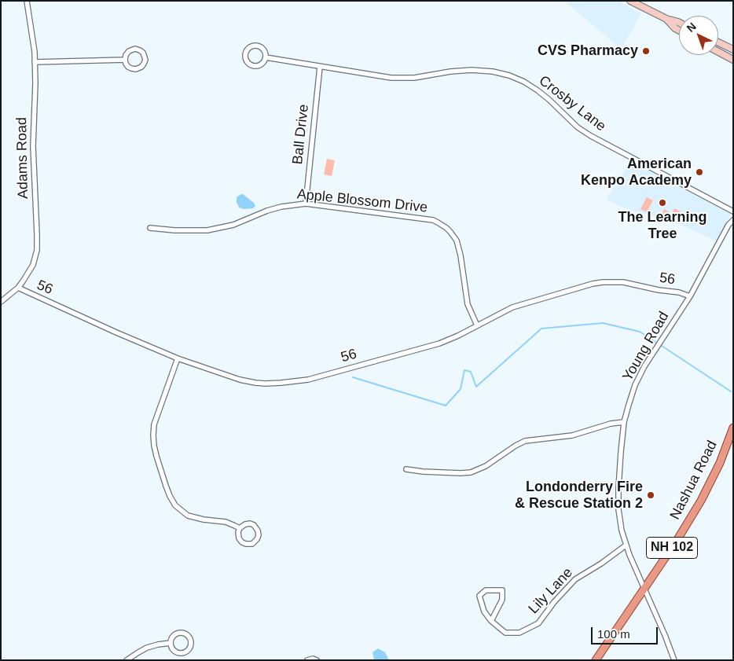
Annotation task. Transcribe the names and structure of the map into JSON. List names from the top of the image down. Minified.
{"streets":{"main road":["Nashua Road","NH 102"],"street":["Crosby Lane","Ball Drive","Adams Road","Apple Blossom Drive","56","Young Road","Lily Lane"]},"crossings":[["Crosby Lane","Ball Drive"],["Ball Drive","Apple Blossom Drive"],["Adams Road","56"],["Apple Blossom Drive","56"],["56","Young Road"],["Young Road","Nashua Road"],["Young Road","Lily Lane"]],"places":["CVS Pharmacy","American Kenpo Academy","The Learning Tree","Londonderry Fire & Rescue Station 2"],"scale_bar":"100 m","north":"top left"}
